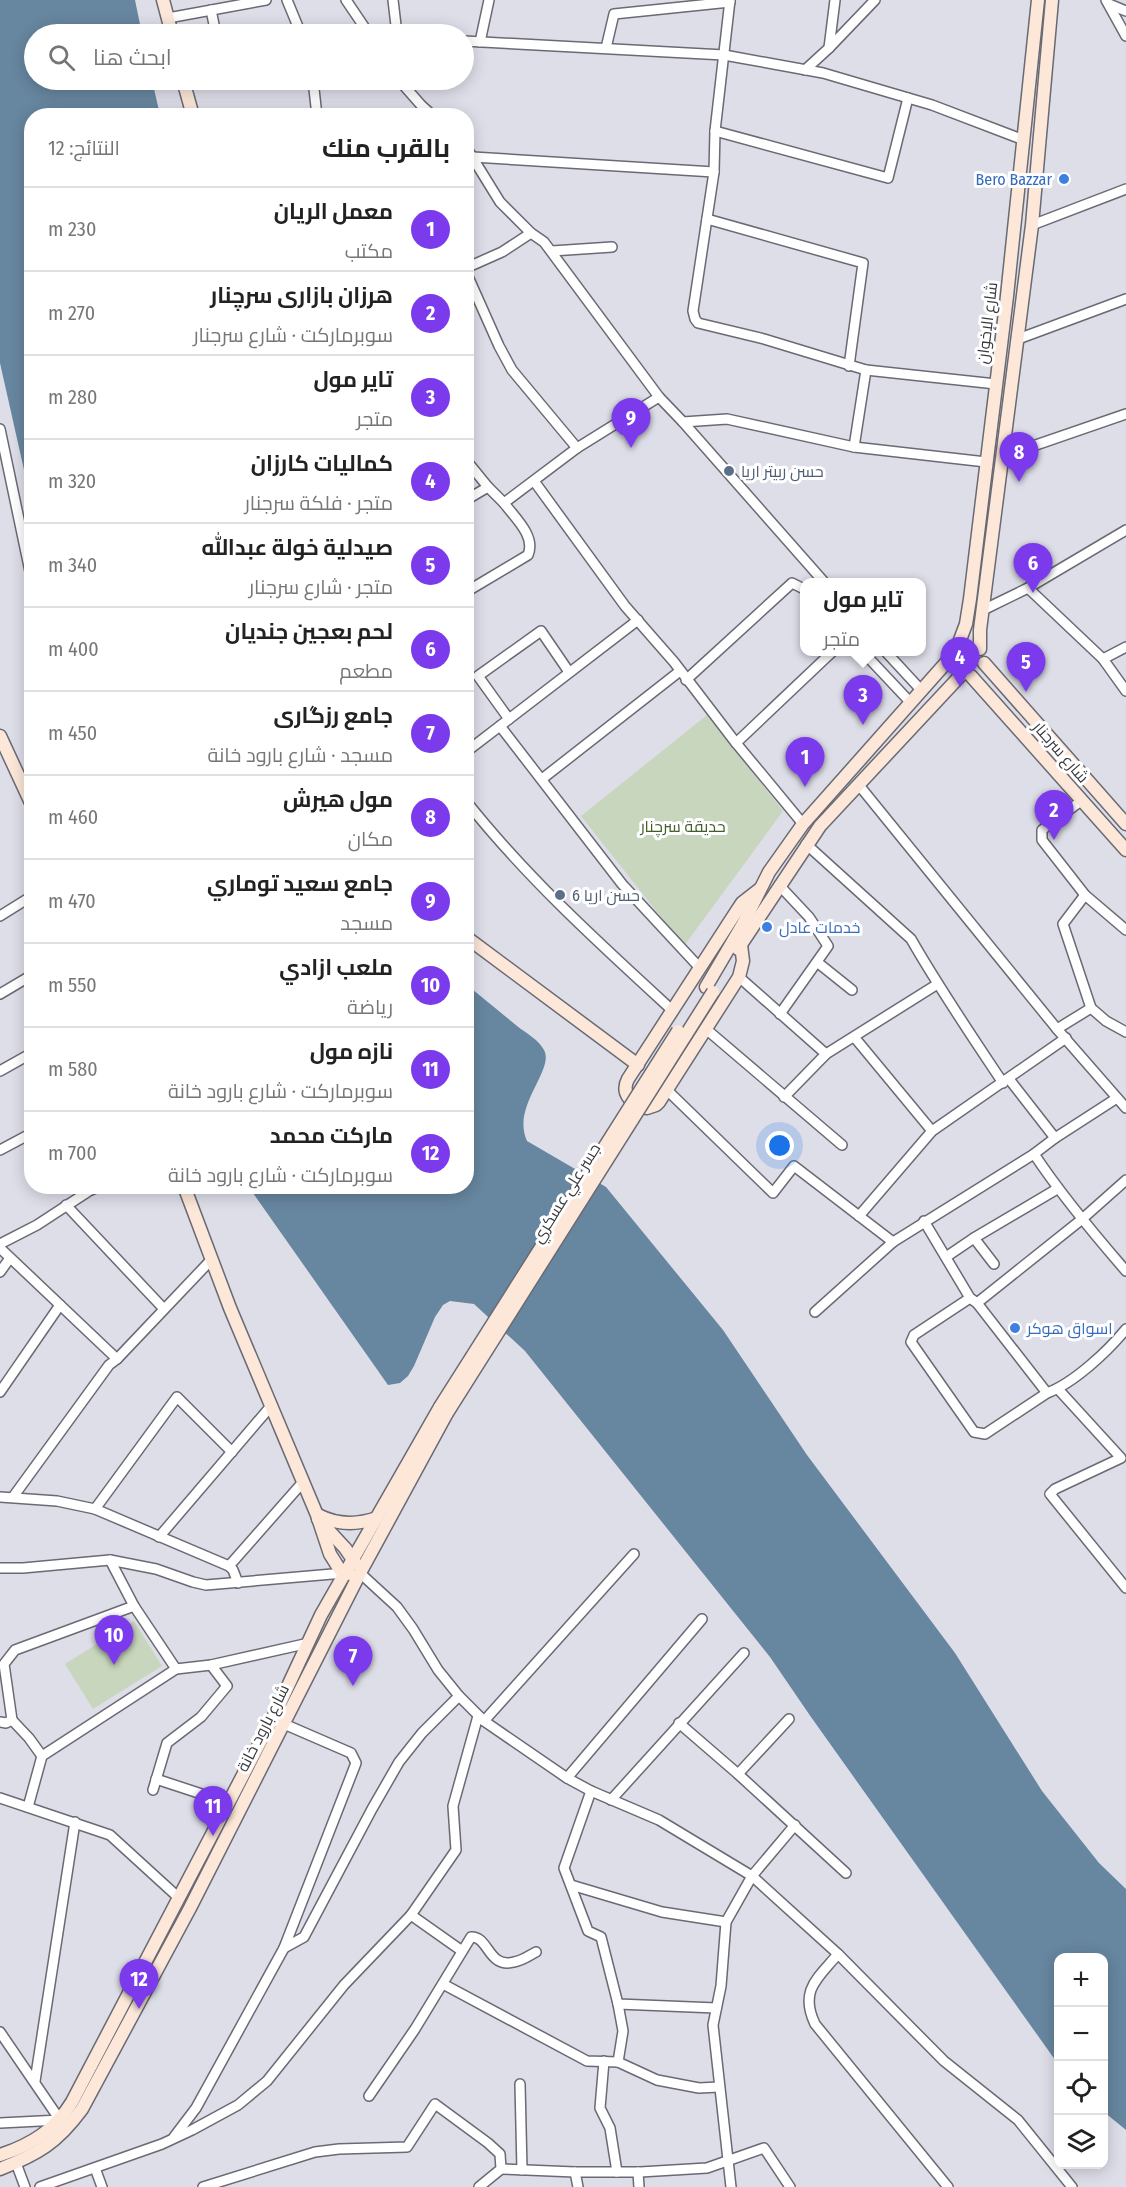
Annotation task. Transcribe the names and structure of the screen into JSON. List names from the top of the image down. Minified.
{"streets":{"main road":["شارع الإخوان","شارع سرجنار","جسر علي عسكري","شارع بارود خانة"]},"crossings":[["شارع الإخوان","شارع سرجنار"],["جسر علي عسكري","شارع بارود خانة"]],"parks":["حديقة سرچنار"],"places":["Bero Bazzar","حسن ربيتر اريا","حسن اريا 6","خدمات عادل","اسواق هوكر"],"page":{"search":"ابحث هنا","heading":["بالقرب منك","النتائج: 12"],"list":[{"mark":"1","name":"معمل الريان","note":"مكتب","value":"230 m"},{"mark":"2","name":"هرزان بازاری سرچنار","note":"سوبرماركت · شارع سرجنار","value":"270 m"},{"mark":"3","name":"تاير مول","note":"متجر","value":"280 m"},{"mark":"4","name":"كمالیات كارزان","note":"متجر · فلكة سرجنار","value":"320 m"},{"mark":"5","name":"صيدلية خولة عبدالله","note":"متجر · شارع سرجنار","value":"340 m"},{"mark":"6","name":"لحم بعجين جنديان","note":"مطعم","value":"400 m"},{"mark":"7","name":"جامع رزگاری","note":"مسجد · شارع بارود خانة","value":"450 m"},{"mark":"8","name":"مول هيرش","note":"مكان","value":"460 m"},{"mark":"9","name":"جامع سعيد توماري","note":"مسجد","value":"470 m"},{"mark":"10","name":"ملعب ازادي","note":"رياضة","value":"550 m"},{"mark":"11","name":"نازه مول","note":"سوبرماركت · شارع بارود خانة","value":"580 m"},{"mark":"12","name":"ماركت محمد","note":"سوبرماركت · شارع بارود خانة","value":"700 m"}],"pins":["9","8","6","4","5","3","1","2","10","7","11","12"],"popup":["تاير مول","متجر"],"map_buttons":["+","−"]}}
